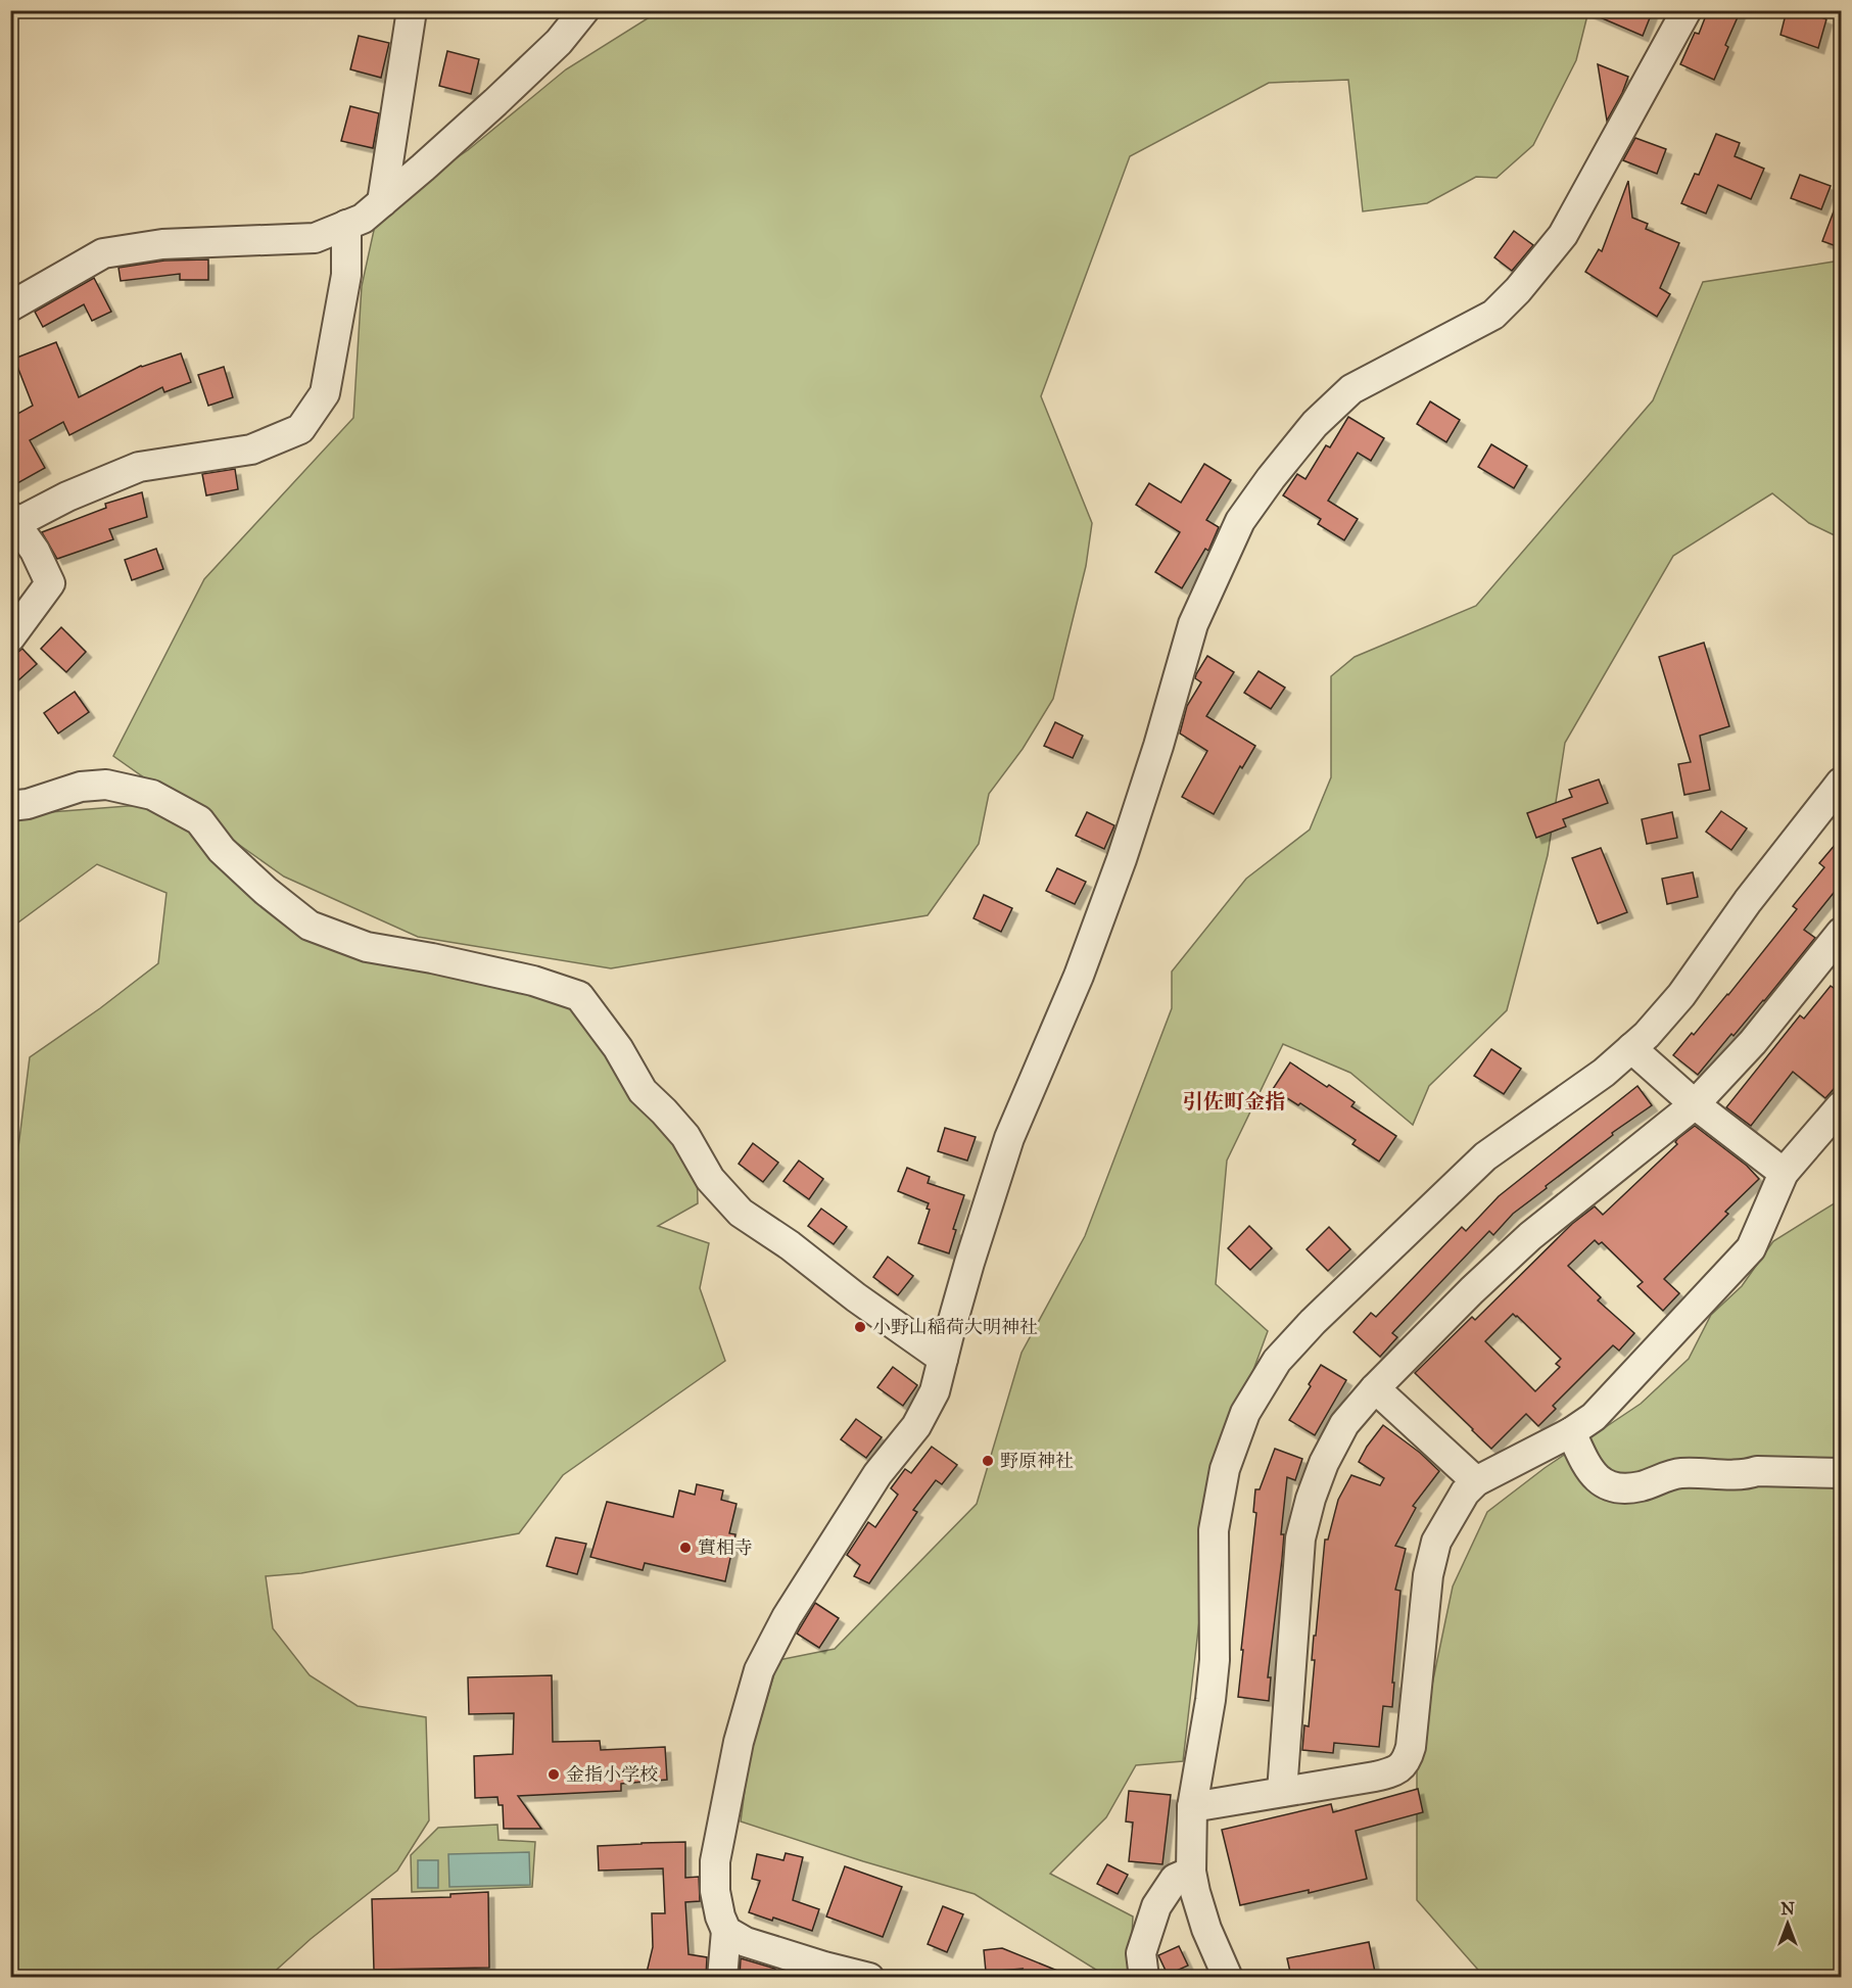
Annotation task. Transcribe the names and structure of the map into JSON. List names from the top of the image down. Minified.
{"districts":["引佐町金指"],"places":["小野山稲荷大明神社","野原神社","實相寺","金指小学校"],"north":"top"}
